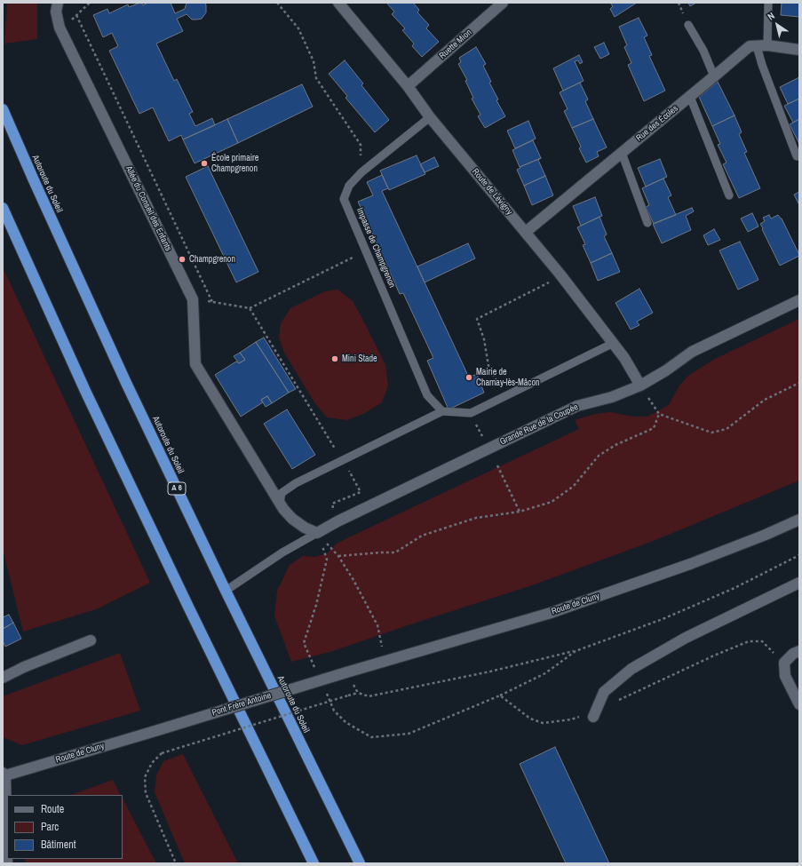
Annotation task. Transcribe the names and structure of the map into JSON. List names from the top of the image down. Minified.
{"streets":{"highway":["Autoroute du Soleil","A 6"],"street":["Ruette Mion","Rue des Écoles","Route de Lévigny","Allée du Conseil des Enfants","Grande Rue de la Coupée","Route de Cluny","Pont Frère Antoine"],"lane":["Impasse de Champgrenon"]},"crossings":[["Ruette Mion","Route de Lévigny"],["Rue des Écoles","Route de Lévigny"],["Route de Lévigny","Impasse de Champgrenon"],["Route de Lévigny","Grande Rue de la Coupée"],["Allée du Conseil des Enfants","Grande Rue de la Coupée"],["Route de Cluny","Pont Frère Antoine"]],"places":["École primaire Champgrenon","Champgrenon","Mini Stade","Mairie de Charnay-lès-Mâcon"],"legend":["Route","Parc","Bâtiment"],"north":"top left"}
